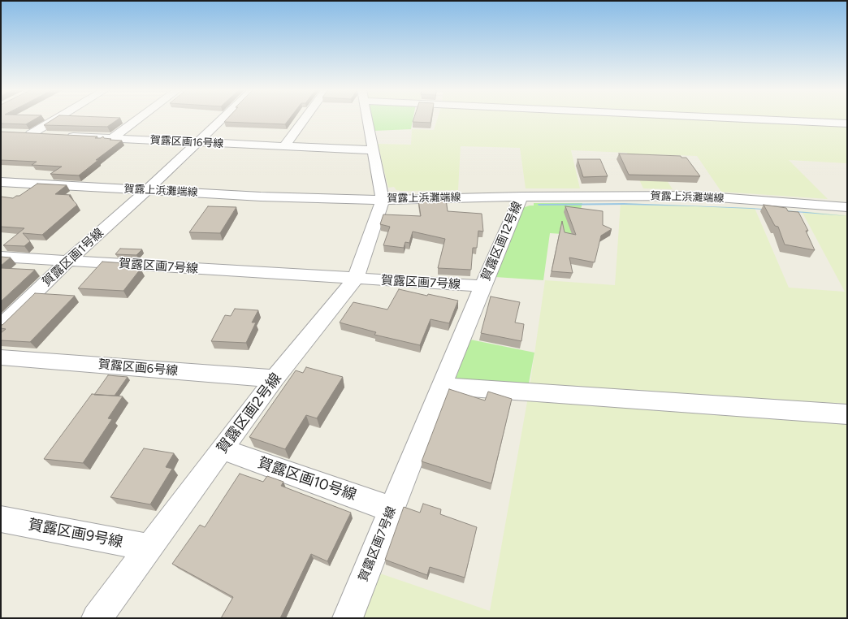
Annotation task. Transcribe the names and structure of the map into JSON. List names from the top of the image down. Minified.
{"streets":{"street":["賀露区画16号線","賀露上浜灘端線","賀露区画12号線","賀露区画1号線","賀露区画7号線","賀露区画6号線","賀露区画2号線","賀露区画10号線","賀露区画9号線"]},"crossings":[["賀露区画16号線","賀露区画1号線"],["賀露上浜灘端線","賀露区画12号線"],["賀露上浜灘端線","賀露区画1号線"],["賀露上浜灘端線","賀露区画2号線"],["賀露区画12号線","賀露区画7号線"],["賀露区画1号線","賀露区画7号線"],["賀露区画7号線","賀露区画2号線"],["賀露区画7号線","賀露区画10号線"],["賀露区画6号線","賀露区画2号線"],["賀露区画2号線","賀露区画10号線"],["賀露区画2号線","賀露区画9号線"]]}
